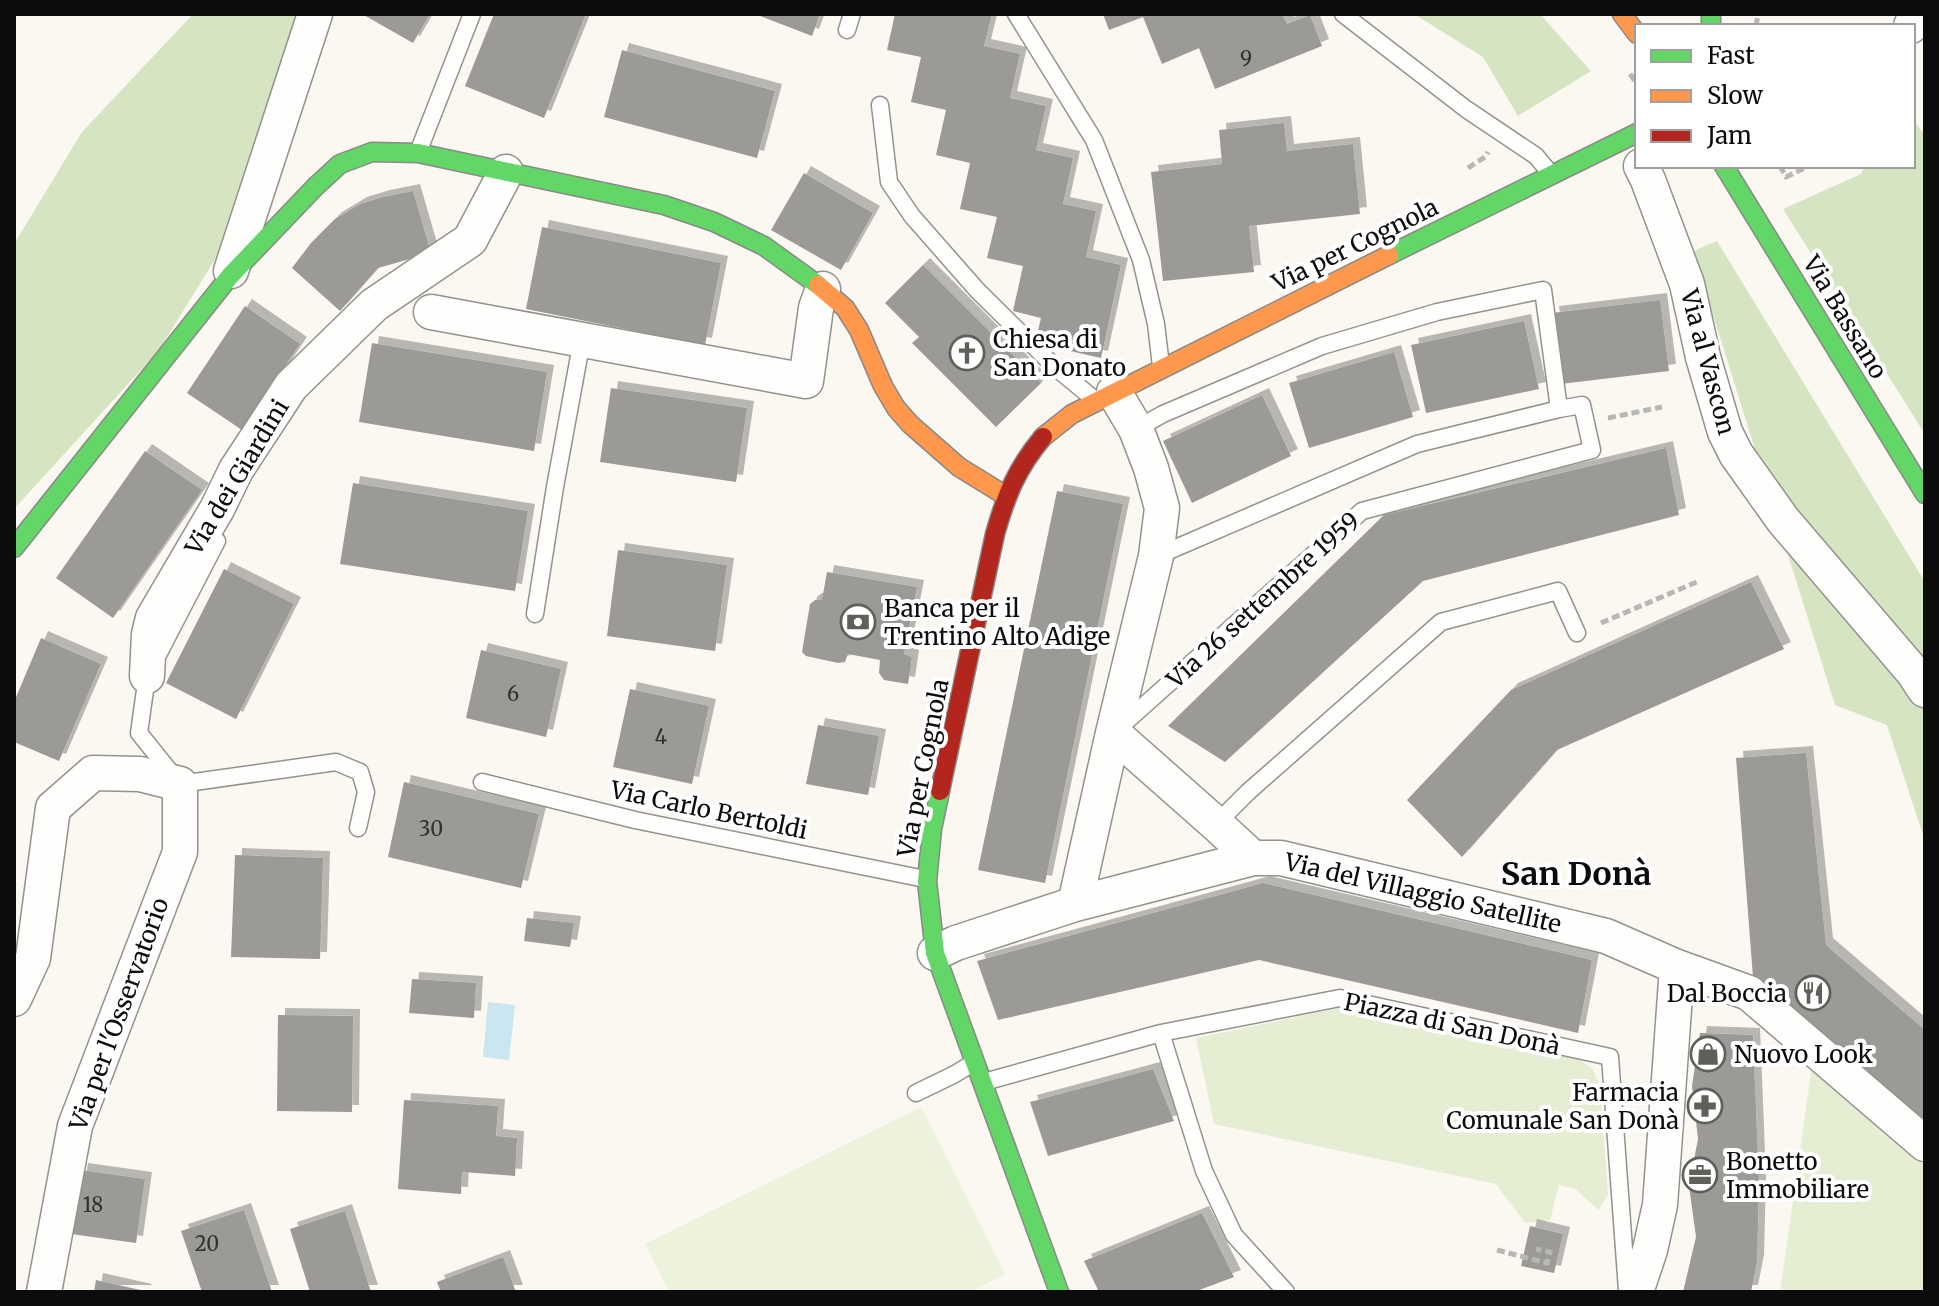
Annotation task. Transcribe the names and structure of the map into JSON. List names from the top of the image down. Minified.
{"streets":{"main road":["Via per Cognola","Via Bassano"],"street":["Via al Vascon","Via dei Giardini","Via 26 settembre 1959","Via del Villaggio Satellite","Via per l'Osservatorio"],"lane":["Via Carlo Bertoldi","Piazza di San Donà"]},"crossings":[["Via per Cognola","Via 26 settembre 1959"],["Via per Cognola","Via Carlo Bertoldi"],["Via per Cognola","Via del Villaggio Satellite"],["Via 26 settembre 1959","Via del Villaggio Satellite"]],"districts":["San Donà"],"places":{"church":["Chiesa di San Donato"],"bank":["Banca per il Trentino Alto Adige"],"restaurant":["Dal Boccia"],"shop":["Nuovo Look"],"pharmacy":["Farmacia Comunale San Donà"],"office":["Bonetto Immobiliare"]},"house_numbers":["9","6","4","30","18","20"],"legend":["Fast","Slow","Jam"]}
